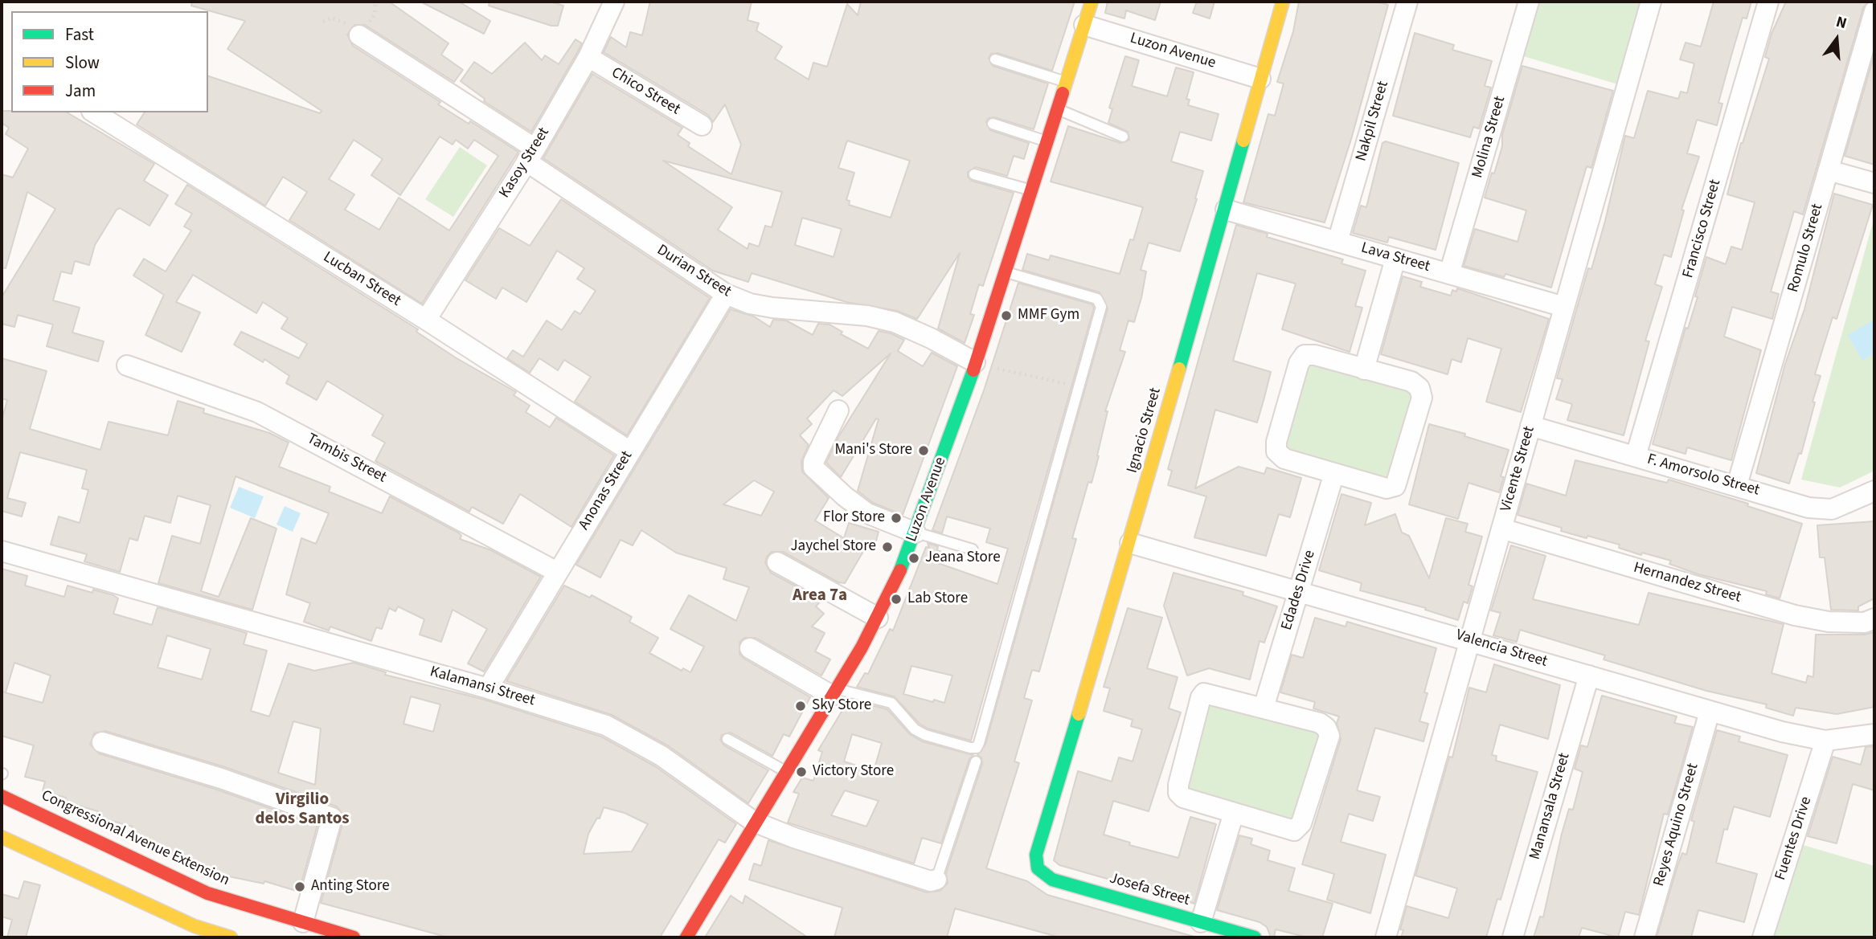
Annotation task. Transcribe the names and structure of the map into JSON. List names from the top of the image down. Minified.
{"streets":{"main road":["Luzon Avenue","Ignacio Street","Congressional Avenue Extension","Josefa Street"],"street":["Chico Street","Nakpil Street","Molina Street","Kasoy Street","Francisco Street","Romulo Street","Lava Street","Durian Street","Lucban Street","Tambis Street","Vicente Street","F. Amorsolo Street","Anonas Street","Hernandez Street","Edades Drive","Valencia Street","Kalamansi Street","Manansala Street","Reyes Aquino Street","Fuentes Drive"]},"crossings":[["Luzon Avenue","Durian Street"],["Luzon Avenue","Ignacio Street"],["Luzon Avenue","Kalamansi Street"],["Chico Street","Kasoy Street"],["Nakpil Street","Lava Street"],["Molina Street","Lava Street"],["Kasoy Street","Durian Street"],["Kasoy Street","Lucban Street"],["Francisco Street","F. Amorsolo Street"],["Romulo Street","F. Amorsolo Street"],["Lava Street","Ignacio Street"],["Lava Street","Vicente Street"],["Durian Street","Anonas Street"],["Lucban Street","Anonas Street"],["Ignacio Street","Valencia Street"],["Ignacio Street","Josefa Street"],["Tambis Street","Anonas Street"],["Vicente Street","F. Amorsolo Street"],["Vicente Street","Hernandez Street"],["Vicente Street","Valencia Street"],["Anonas Street","Kalamansi Street"],["Edades Drive","Valencia Street"],["Valencia Street","Manansala Street"],["Valencia Street","Reyes Aquino Street"],["Valencia Street","Fuentes Drive"]],"districts":["Area 7a","Virgilio delos Santos"],"places":["MMF Gym","Mani's Store","Flor Store","Jaychel Store","Jeana Store","Lab Store","Sky Store","Victory Store","Anting Store"],"legend":["Fast","Slow","Jam"],"north":"top"}
